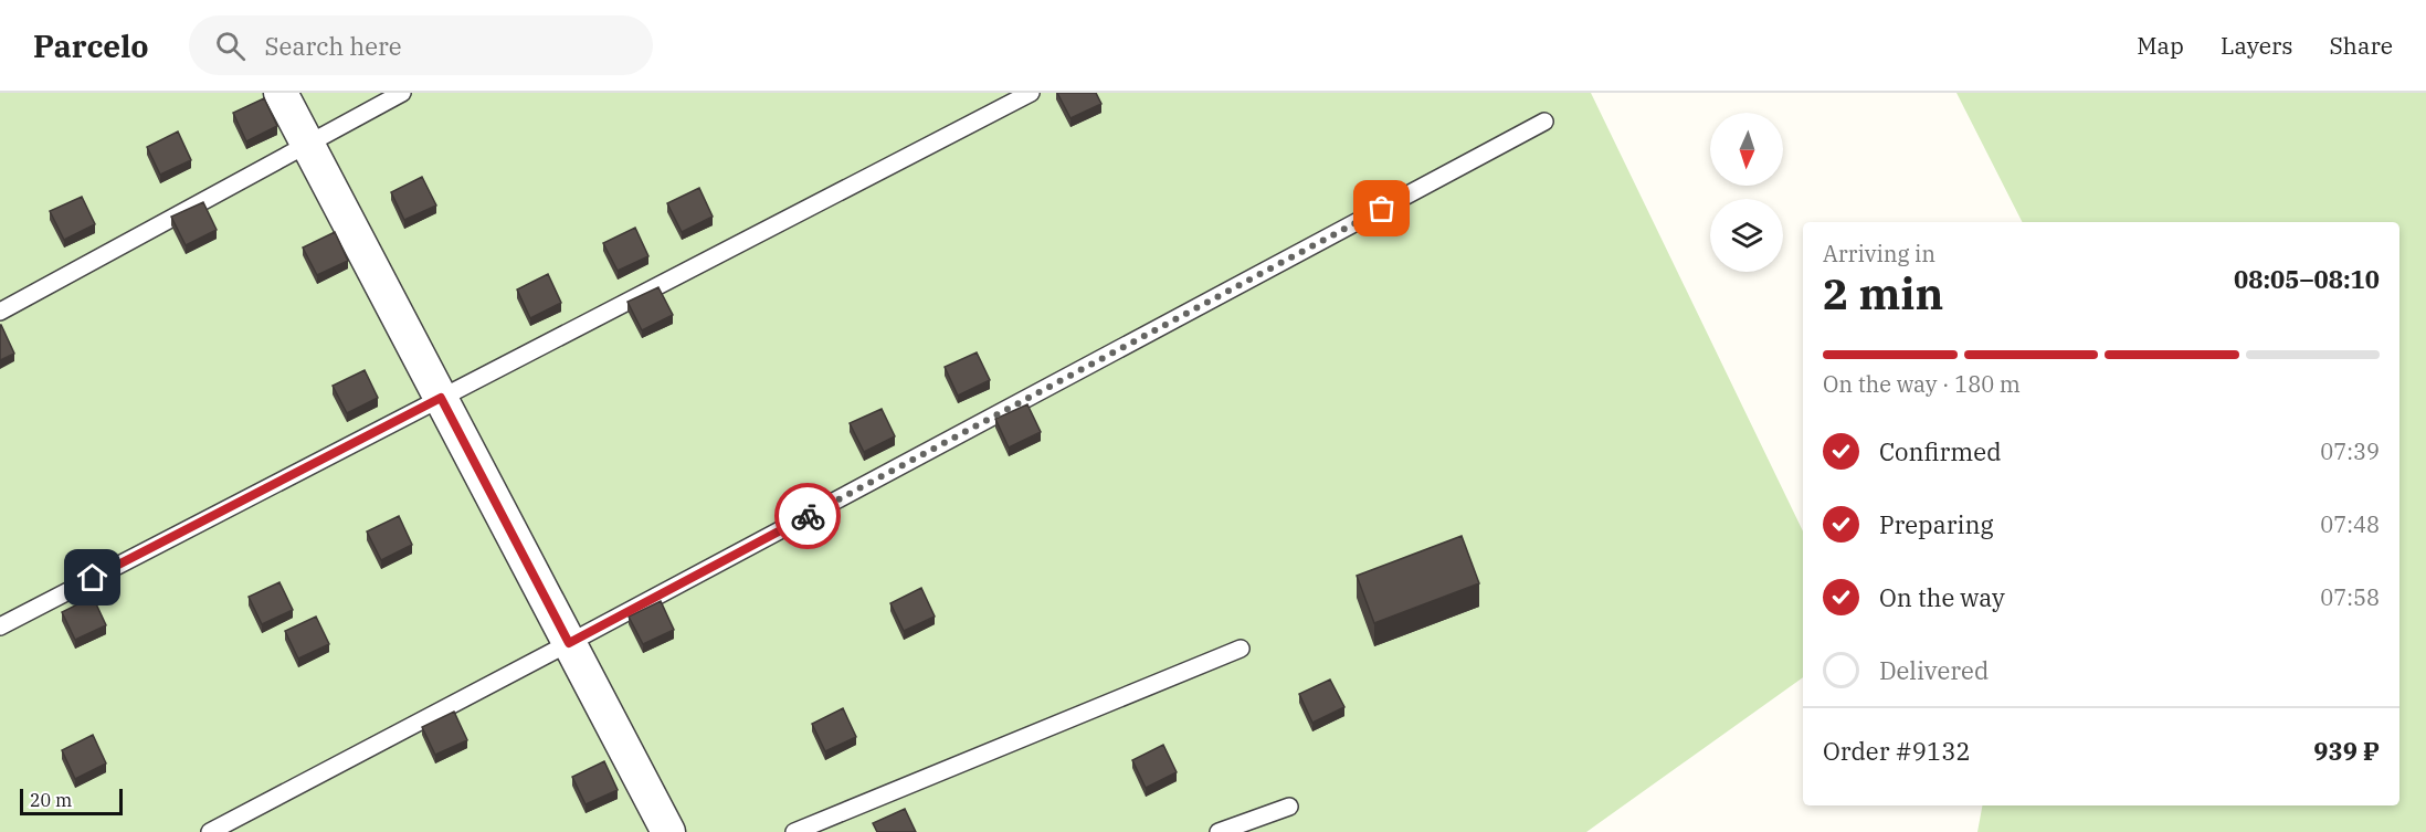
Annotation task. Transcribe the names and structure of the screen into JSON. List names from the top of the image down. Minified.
{"scale_bar":"20 m","north":"bottom","page":{"header":"Parcelo","search":"Search here","nav":["Map","Layers","Share"],"heading":["2 min","Arriving in","08:05–08:10"],"panel":["Order #9132","939 ₽"],"bar":"On the way · 180 m","list":[["Confirmed","07:39"],["Preparing","07:48"],["On the way","07:58"],"Delivered"],"scale":"20 m"}}
